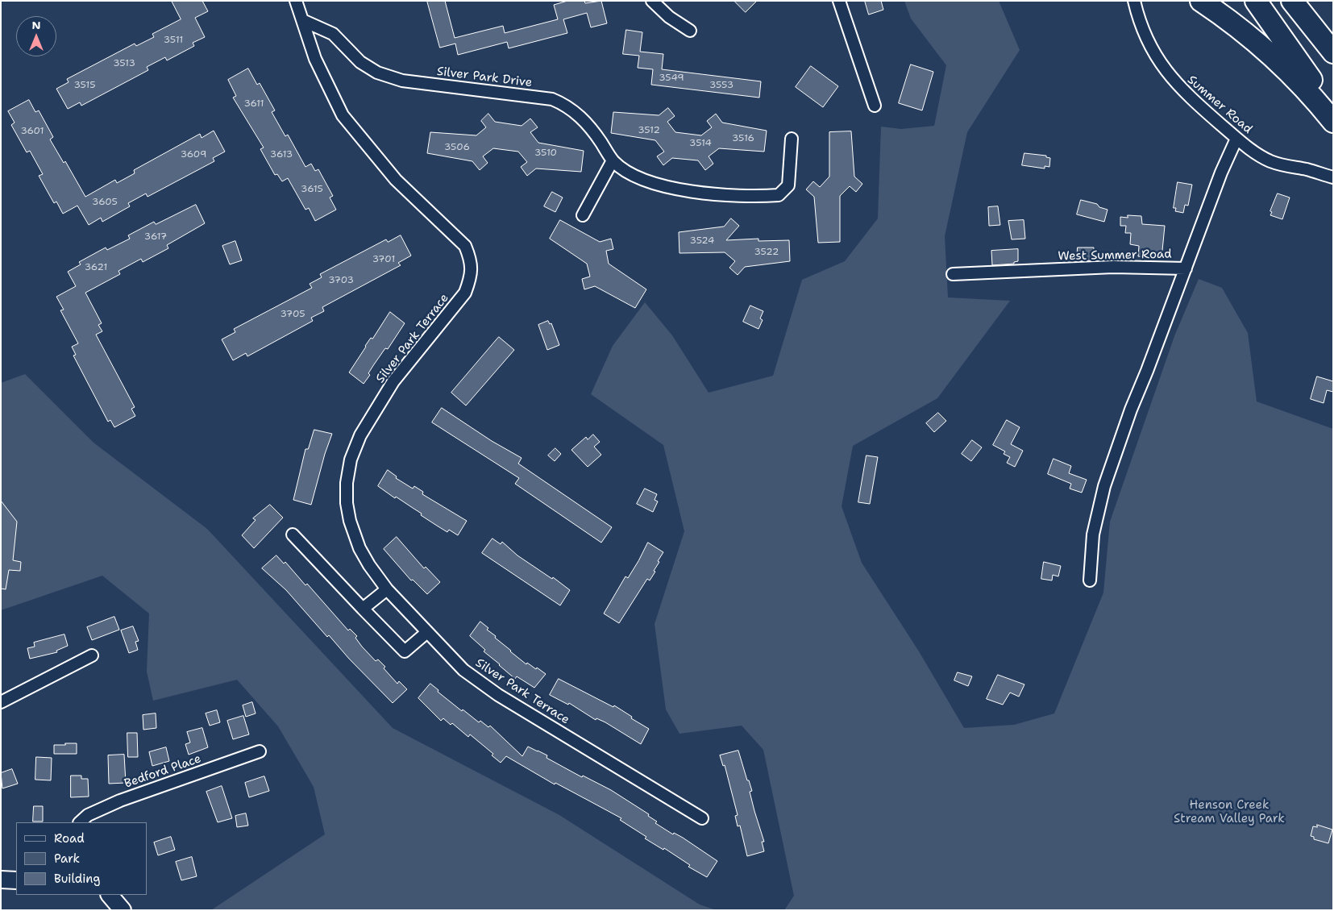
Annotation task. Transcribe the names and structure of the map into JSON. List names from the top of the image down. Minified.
{"streets":{"street":["Silver Park Drive","Summer Road","West Summer Road","Silver Park Terrace","Bedford Place"]},"crossings":[["Silver Park Drive","Silver Park Terrace"],["Summer Road","West Summer Road"]],"parks":["Henson Creek Stream Valley Park"],"house_numbers":["3511","3513","3549","3515","3553","3611","3512","3601","3516","3514","3506","3510","3609","3613","3615","3605","3617","3524","3522","3701","3621","3703","3705"],"legend":["Road","Park","Building"],"north":"top"}
